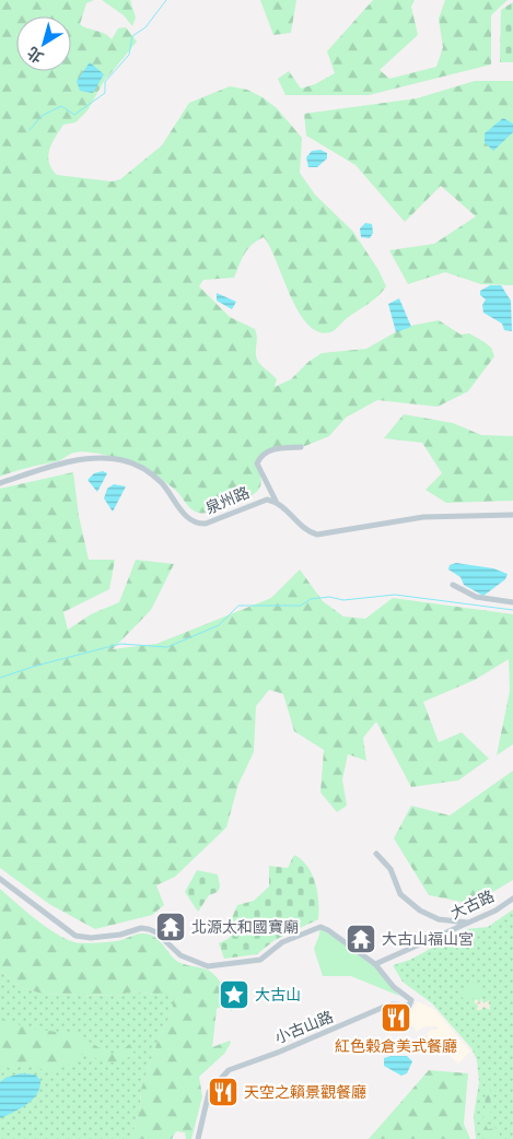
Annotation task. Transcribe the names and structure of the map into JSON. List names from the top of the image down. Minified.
{"streets":{"street":["泉州路","大古路","小古山路"]},"crossings":[["大古路","小古山路"]],"places":{"temple":["北源太和國寶廟","大古山福山宮"],"place":["大古山"],"restaurant":["紅色榖倉美式餐廳","天空之籟景觀餐廳"]},"north":"bottom left"}
